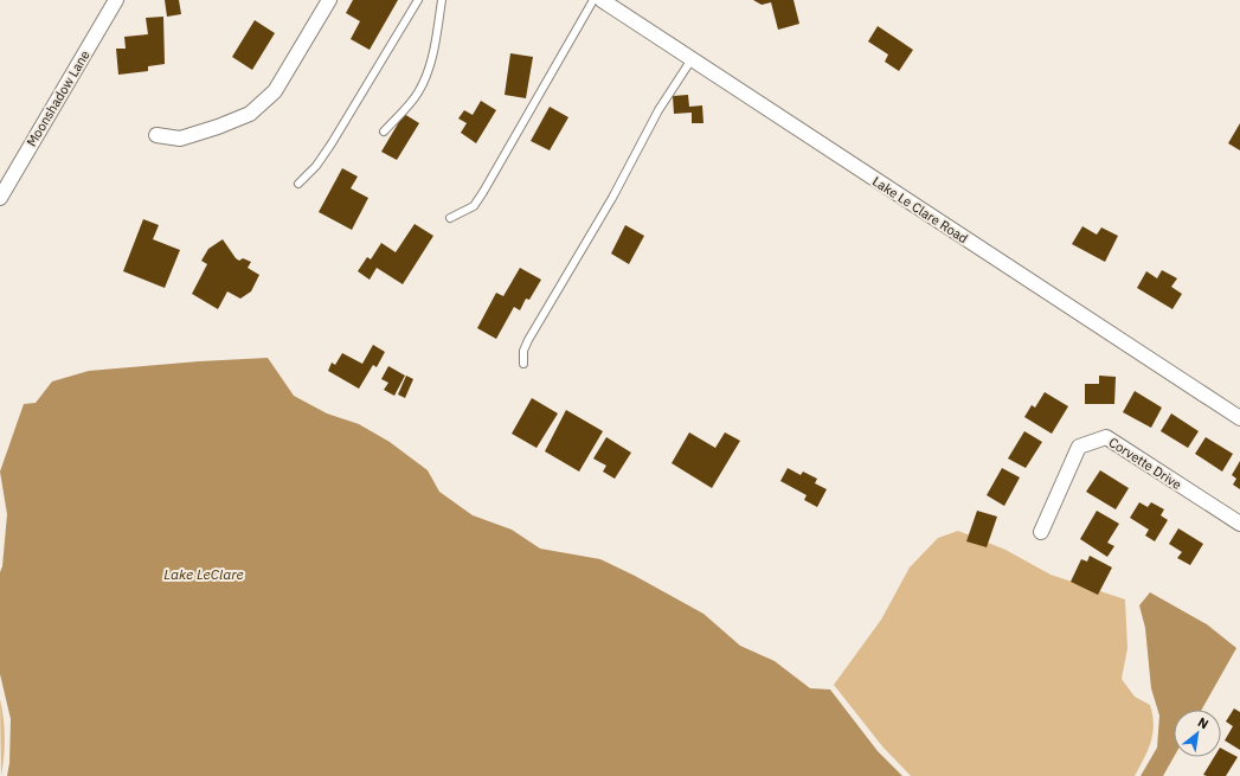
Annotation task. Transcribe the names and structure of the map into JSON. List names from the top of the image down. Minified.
{"streets":{"street":["Moonshadow Lane","Lake Le Clare Road","Corvette Drive"]},"water":["Lake LeClare"],"north":"top right"}
